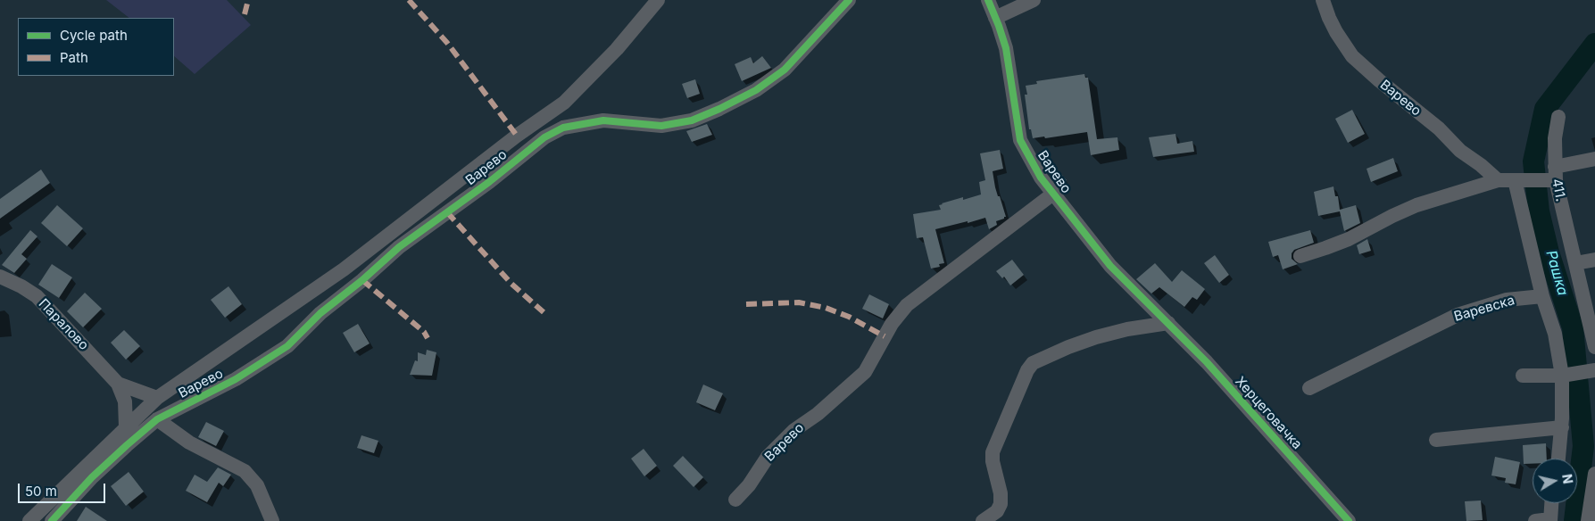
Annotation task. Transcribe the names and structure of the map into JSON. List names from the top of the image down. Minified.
{"streets":{"street":["Варево","411.","Варевска","Паралово","Херцеговачка"]},"crossings":[["Варево","Херцеговачка"]],"water":["Рашка"],"legend":["Cycle path","Path"],"scale_bar":"50 m","north":"right"}
